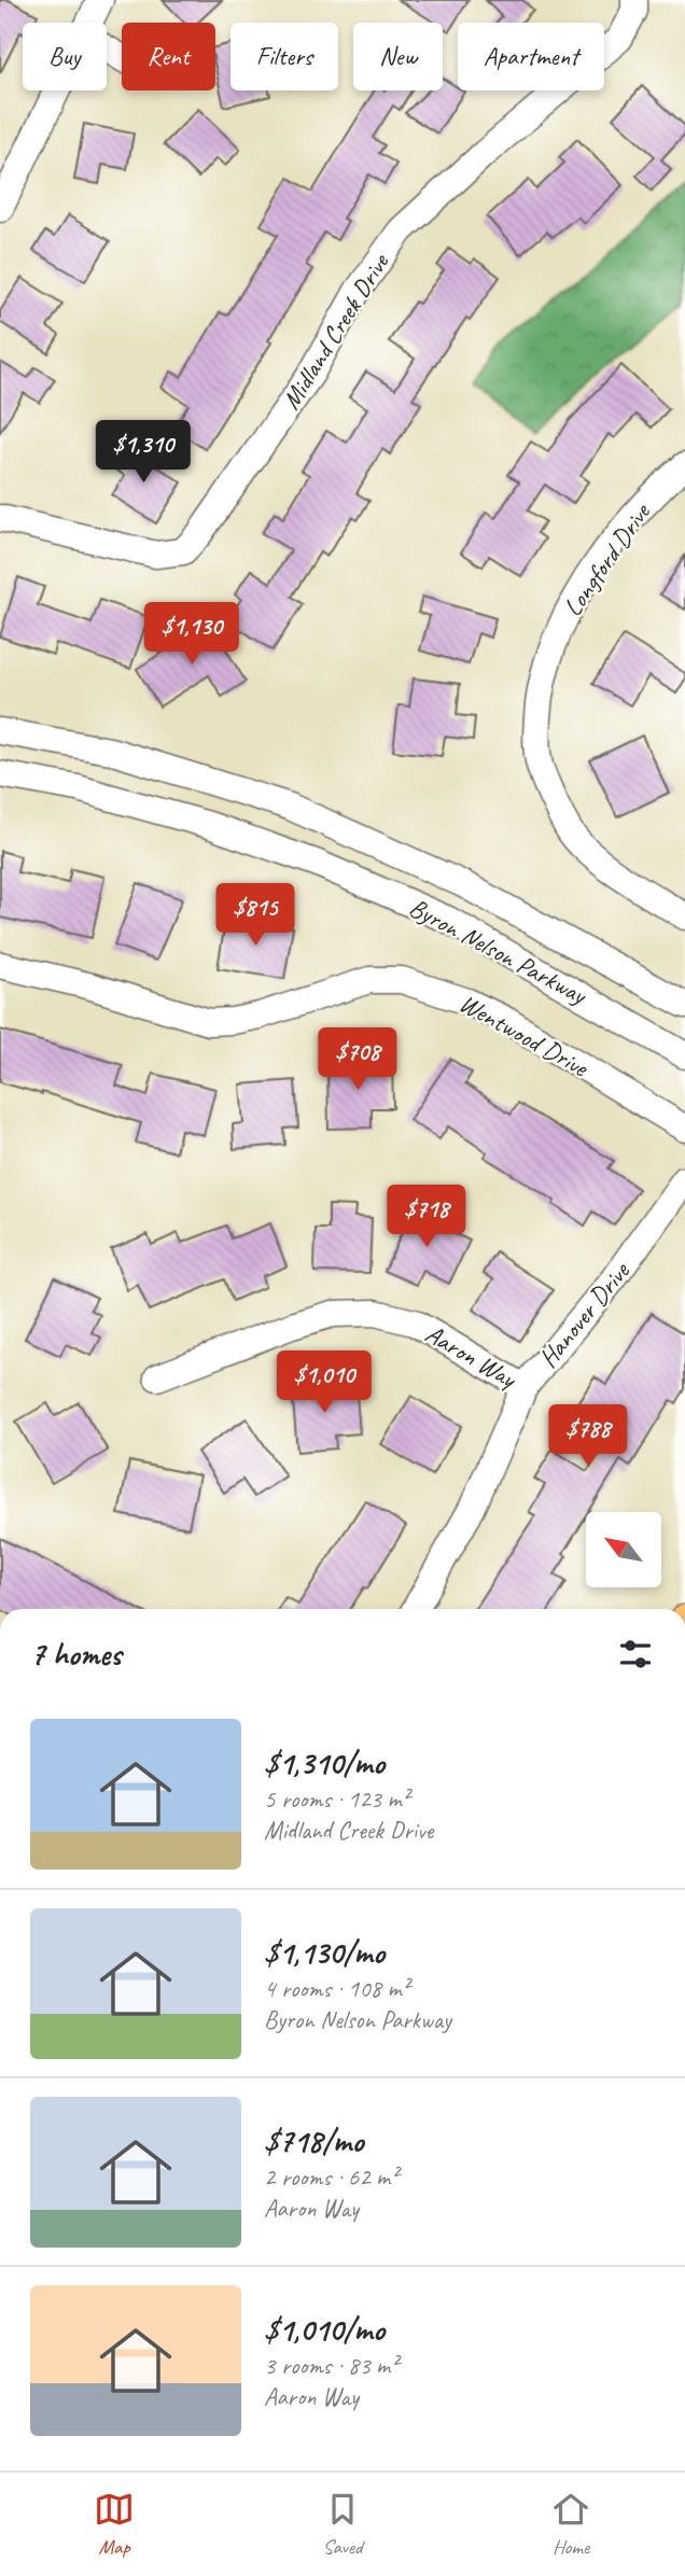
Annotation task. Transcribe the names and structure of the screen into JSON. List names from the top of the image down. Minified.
{"streets":{"street":["Midland Creek Drive","Longford Drive","Byron Nelson Parkway","Wentwood Drive","Hanover Drive","Aaron Way"]},"crossings":[["Hanover Drive","Aaron Way"]],"north":"top left","page":{"chip":["Buy","Rent","Filters","New","Apartment"],"price":["$1,310","$1,130","$815","$708","$718","$1,010","$788"],"heading":"7 homes","list":[{"name":"$1,310/mo","note":"5 rooms · 123 m² · Midland Creek Drive"},{"name":"$1,130/mo","note":"4 rooms · 108 m² · Byron Nelson Parkway"},{"name":"$718/mo","note":"2 rooms · 62 m² · Aaron Way"},{"name":"$1,010/mo","note":"3 rooms · 83 m² · Aaron Way"}],"tabs":["Map","Saved","Home"]}}
